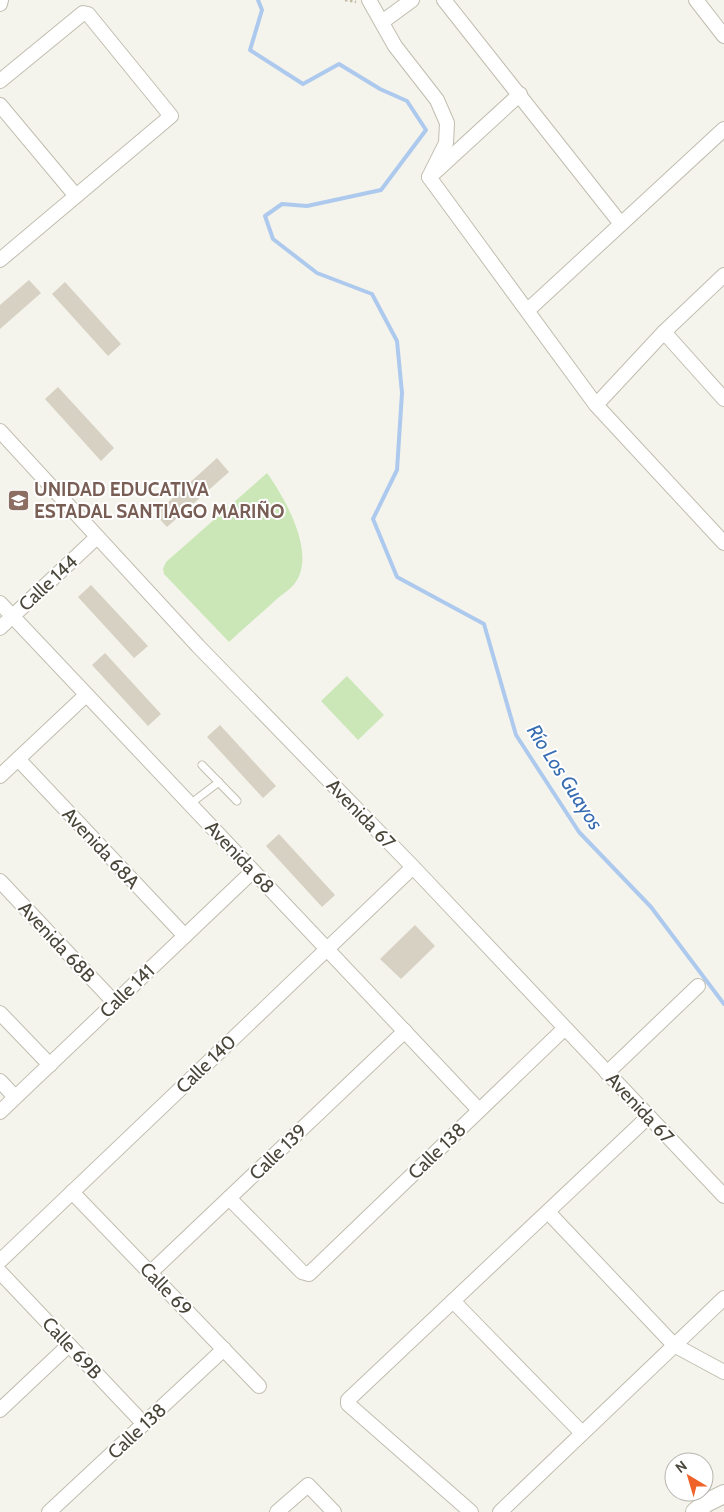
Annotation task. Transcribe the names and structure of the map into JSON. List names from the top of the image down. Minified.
{"streets":{"street":["Calle 144","Avenida 67","Avenida 68A","Avenida 68","Avenida 68B","Calle 141","Calle 140","Calle 138","Calle 139","Calle 69","Calle 69B"]},"crossings":[["Calle 144","Avenida 67"],["Calle 144","Avenida 68"],["Avenida 67","Calle 140"],["Avenida 67","Calle 138"],["Avenida 68A","Calle 141"],["Avenida 68","Calle 141"],["Avenida 68","Calle 140"],["Avenida 68","Calle 138"],["Avenida 68","Calle 139"],["Avenida 68B","Calle 141"],["Calle 140","Calle 69"],["Calle 138","Calle 139"],["Calle 138","Calle 69"],["Calle 138","Calle 69B"],["Calle 139","Calle 69"]],"water":["Río Los Guayos"],"places":{"school or university":["UNIDAD EDUCATIVA ESTADAL SANTIAGO MARIÑO"]},"north":"top left"}
